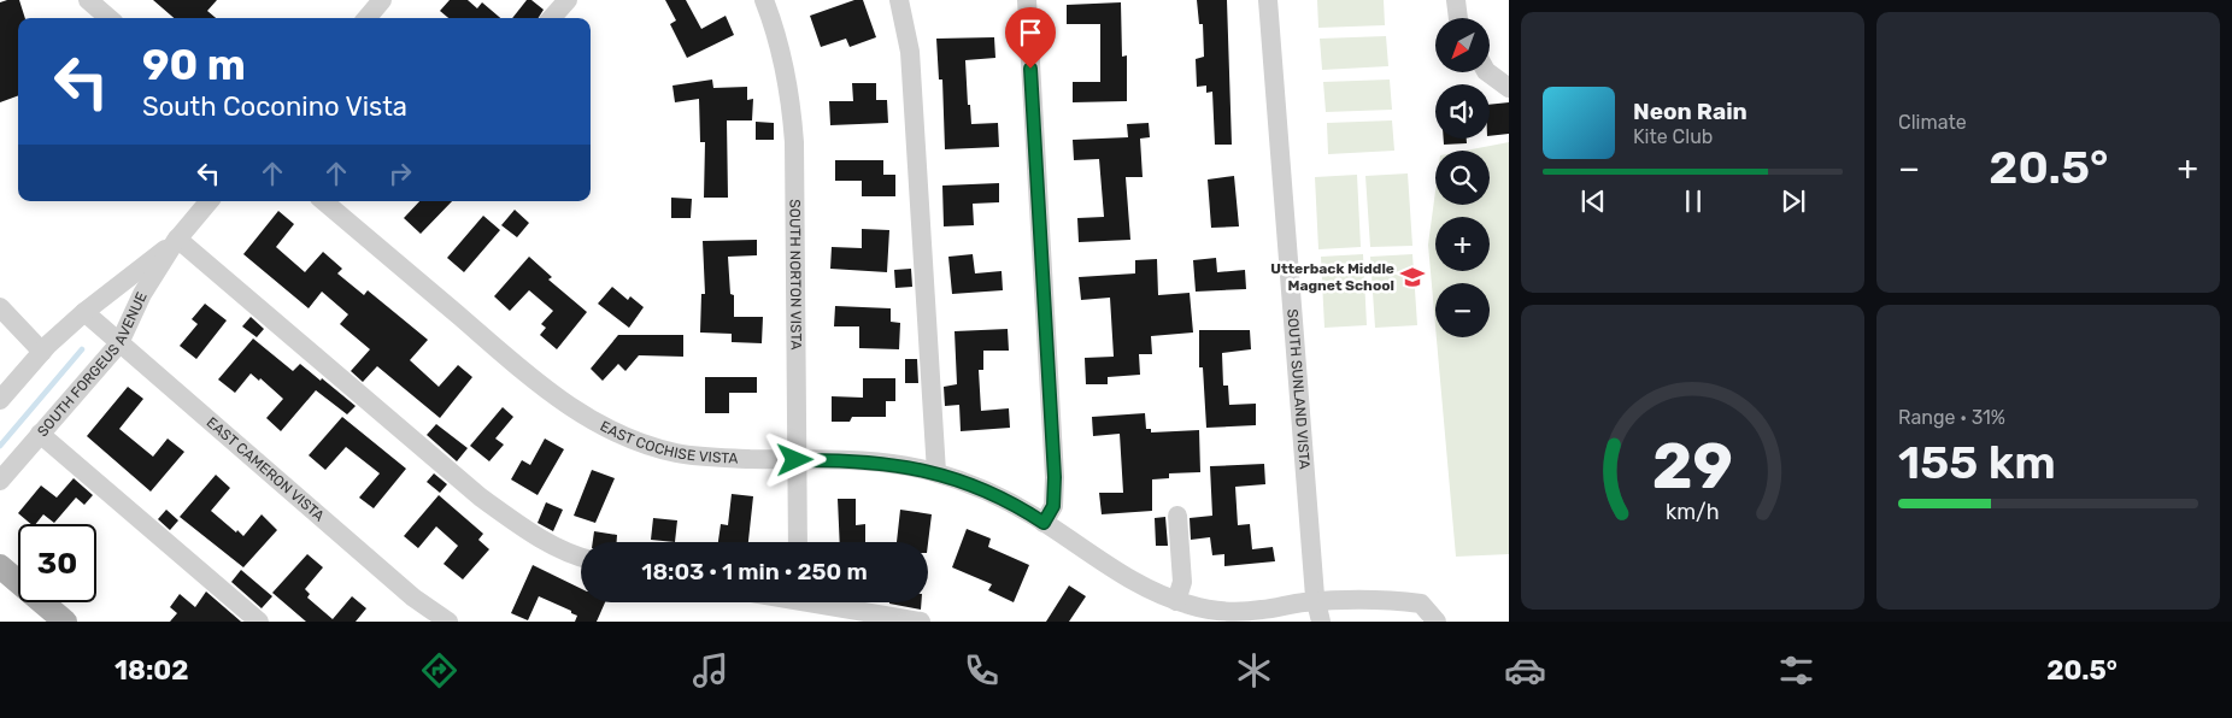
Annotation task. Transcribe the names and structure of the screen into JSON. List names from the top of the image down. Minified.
{"streets":{"street":["SOUTH NORTON VISTA","SOUTH FORGEUS AVENUE","SOUTH SUNLAND VISTA","EAST COCHISE VISTA","EAST CAMERON VISTA"]},"crossings":[["SOUTH NORTON VISTA","EAST COCHISE VISTA"],["SOUTH FORGEUS AVENUE","EAST CAMERON VISTA"],["SOUTH SUNLAND VISTA","EAST COCHISE VISTA"]],"places":{"school or university":["Utterback Middle Magnet School"]},"north":"bottom left","page":{"tile":["Climate",["Range · 31%","155 km"]],"map_buttons":["+","−"],"turn":["90 m","South Coconino Vista"],"song":["Neon Rain","Kite Club"],"heat":["−","20.5°","+"],"limit":"30","trip":"18:03 · 1 min · 250 m","tabs":["18:02","20.5°"],"gauge":["29","km/h"]}}
